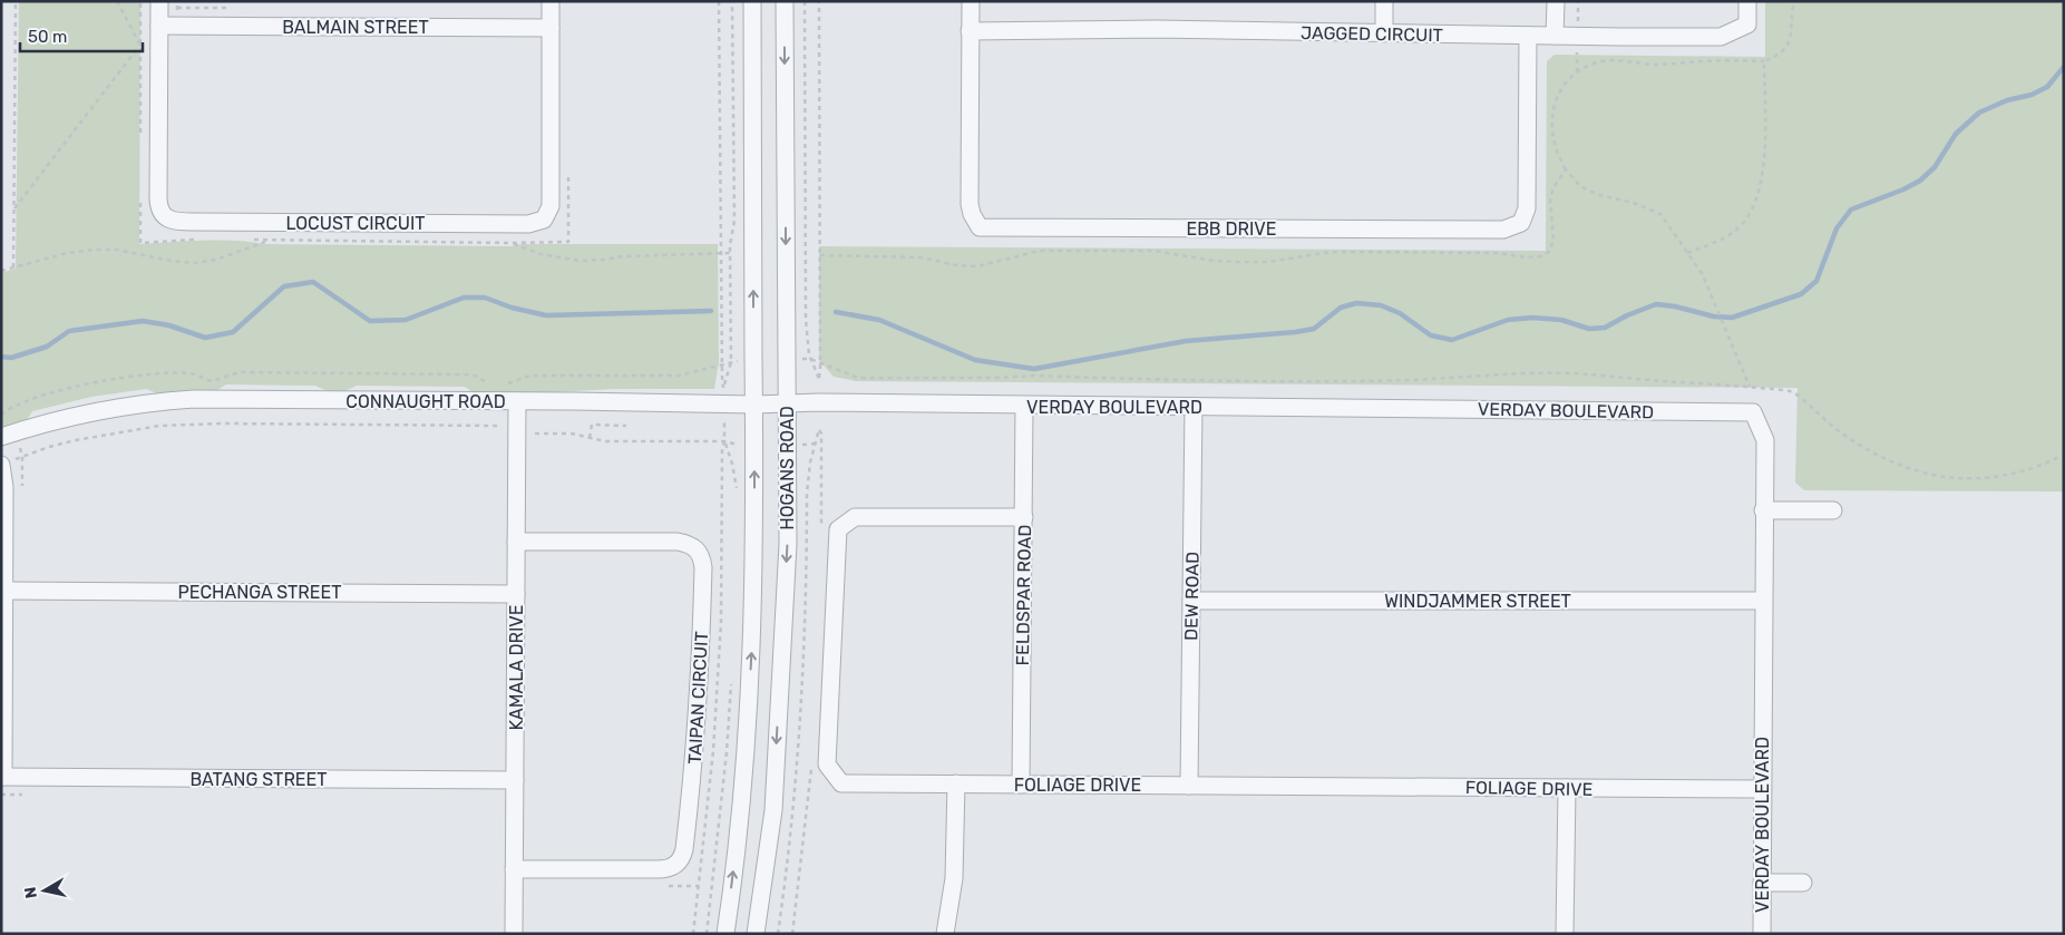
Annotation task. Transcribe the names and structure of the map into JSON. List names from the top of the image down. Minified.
{"streets":{"street":["BALMAIN STREET","JAGGED CIRCUIT","LOCUST CIRCUIT","EBB DRIVE","CONNAUGHT ROAD","VERDAY BOULEVARD","HOGANS ROAD","PECHANGA STREET","FELDSPAR ROAD","DEW ROAD","WINDJAMMER STREET","KAMALA DRIVE","TAIPAN CIRCUIT","BATANG STREET","FOLIAGE DRIVE"]},"crossings":[["BALMAIN STREET","LOCUST CIRCUIT"],["JAGGED CIRCUIT","EBB DRIVE"],["CONNAUGHT ROAD","VERDAY BOULEVARD"],["CONNAUGHT ROAD","HOGANS ROAD"],["CONNAUGHT ROAD","KAMALA DRIVE"],["VERDAY BOULEVARD","FELDSPAR ROAD"],["VERDAY BOULEVARD","DEW ROAD"],["VERDAY BOULEVARD","WINDJAMMER STREET"],["VERDAY BOULEVARD","FOLIAGE DRIVE"],["PECHANGA STREET","KAMALA DRIVE"],["FELDSPAR ROAD","FOLIAGE DRIVE"],["DEW ROAD","WINDJAMMER STREET"],["DEW ROAD","FOLIAGE DRIVE"],["KAMALA DRIVE","TAIPAN CIRCUIT"],["KAMALA DRIVE","BATANG STREET"]],"scale_bar":"50 m","north":"left"}
